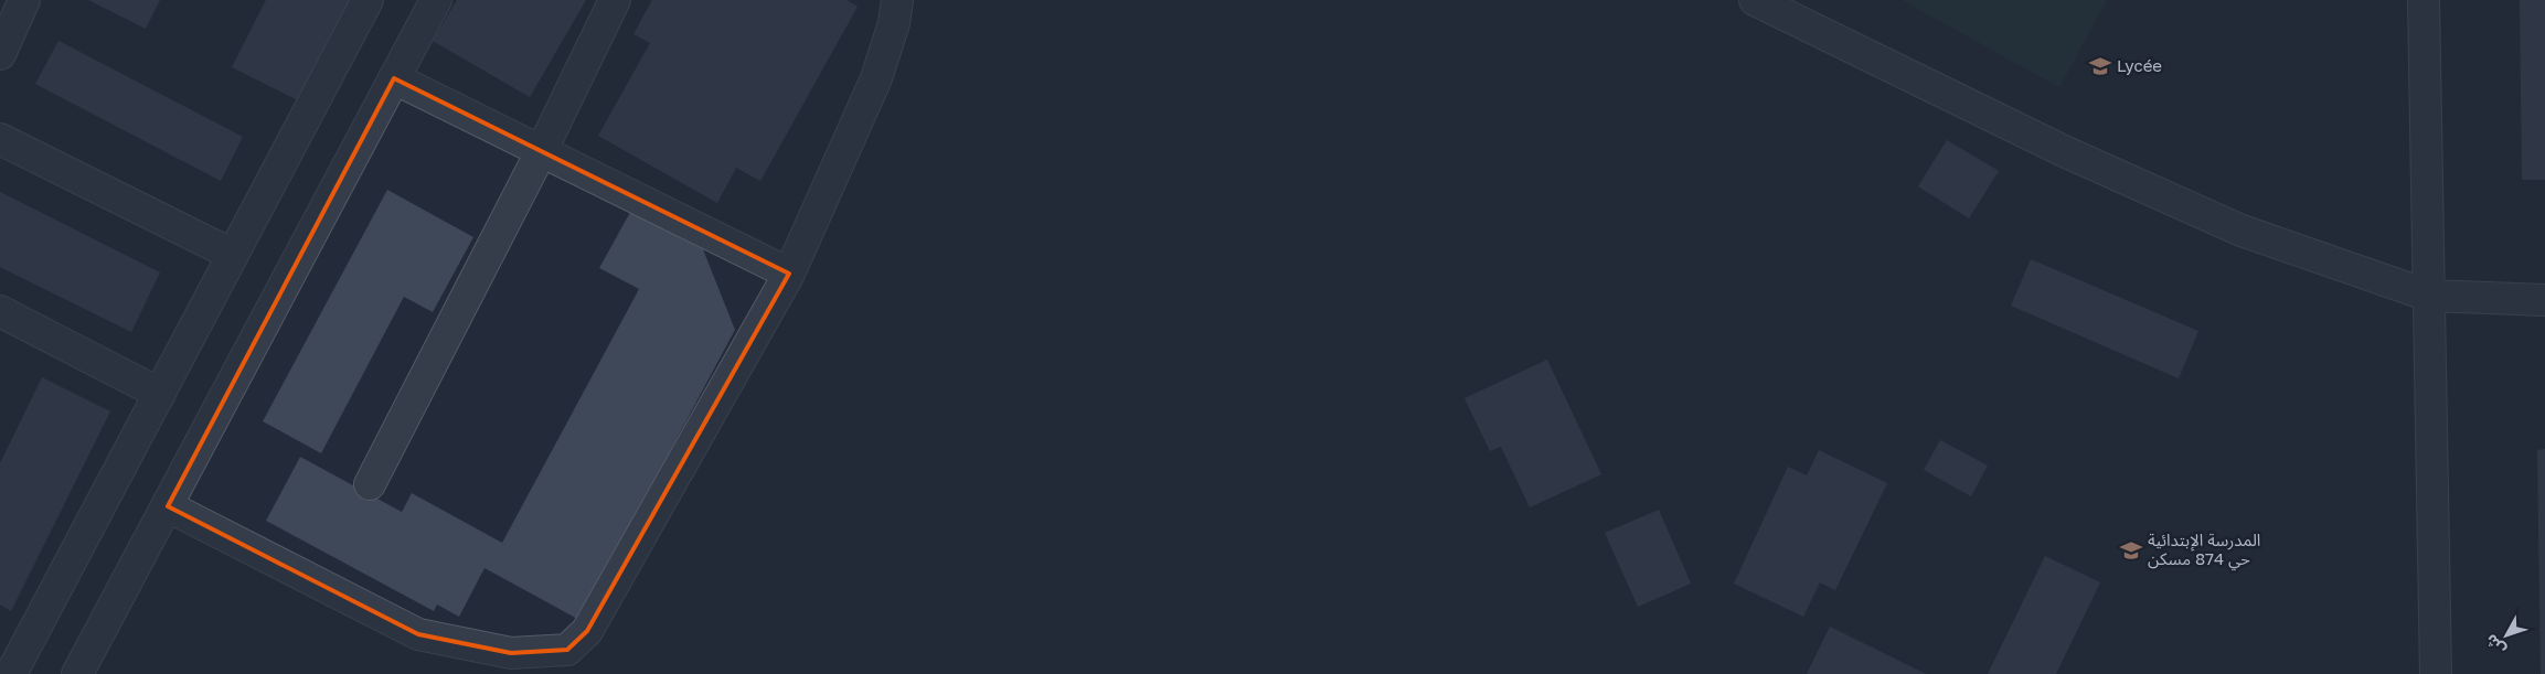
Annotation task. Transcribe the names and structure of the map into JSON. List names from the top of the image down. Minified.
{"places":{"school or university":["Lycée","المدرسة الإبتدائية حي 874 مسكن"]},"north":"bottom left"}
